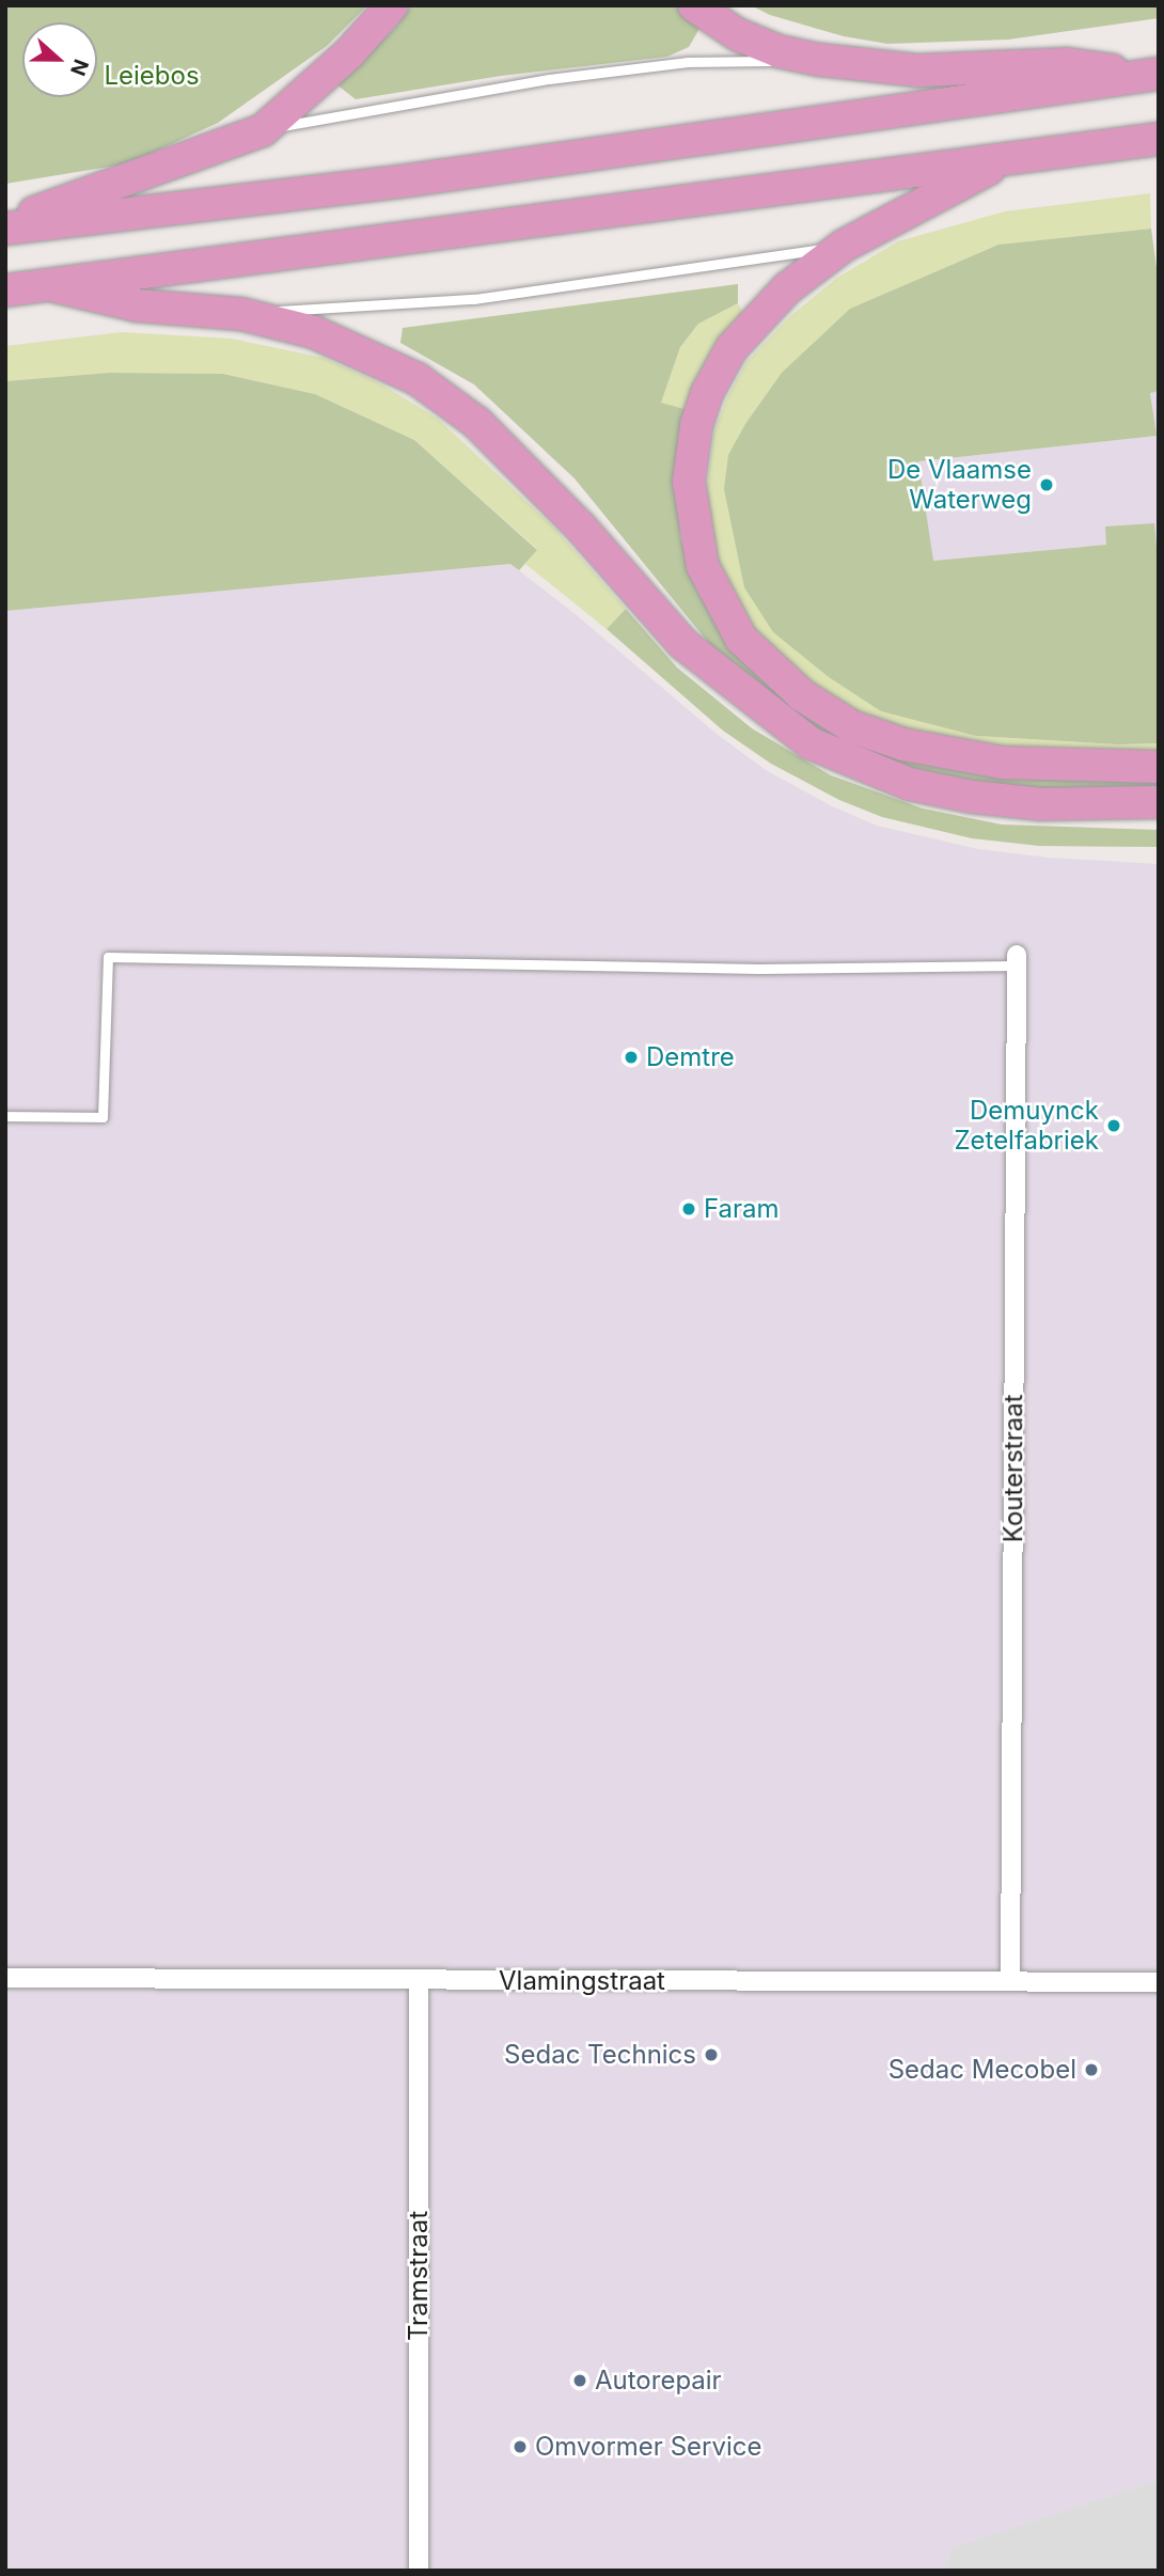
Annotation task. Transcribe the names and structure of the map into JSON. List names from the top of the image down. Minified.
{"streets":{"street":["Kouterstraat","Vlamingstraat","Tramstraat"]},"crossings":[["Kouterstraat","Vlamingstraat"],["Vlamingstraat","Tramstraat"]],"parks":["Leiebos"],"places":["De Vlaamse Waterweg","Demtre","Demuynck Zetelfabriek","Faram","Sedac Technics","Sedac Mecobel","Autorepair","Omvormer Service"],"north":"right"}
